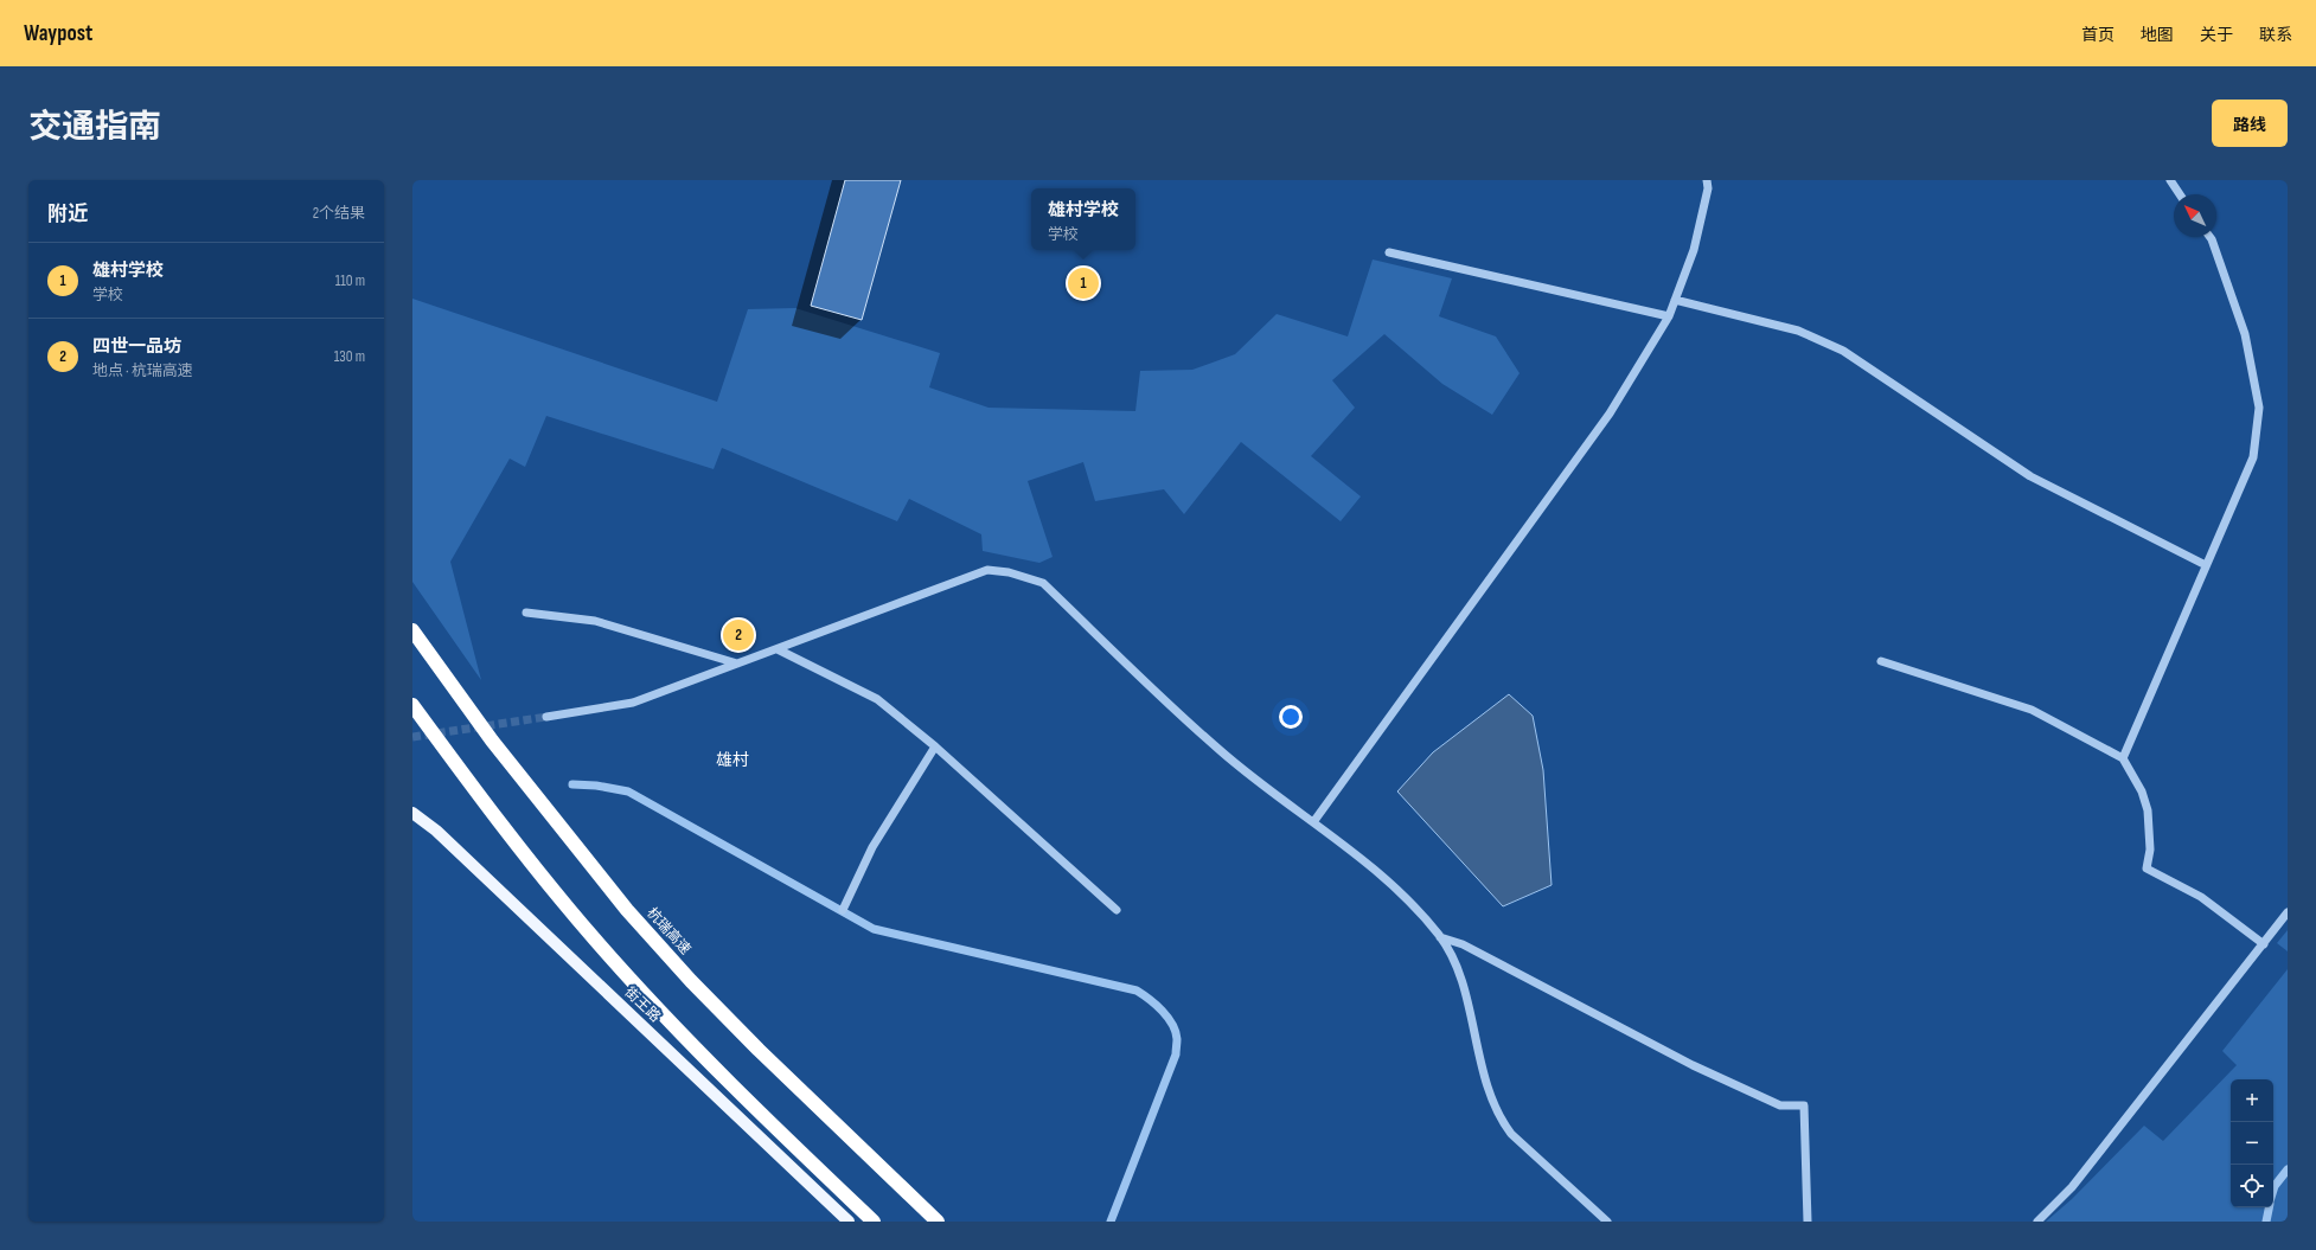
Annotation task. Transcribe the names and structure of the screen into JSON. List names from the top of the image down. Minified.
{"streets":{"highway":["杭瑞高速"],"main road":["街王路"]},"districts":["雄村"],"north":"top left","page":{"header":"Waypost","nav":["首页","地图","关于","联系"],"title":"交通指南","buttons":"路线","heading":["附近","2个结果"],"popup":["雄村学校","学校"],"list":[{"mark":"1","name":"雄村学校","note":"学校","value":"110 m"},{"mark":"2","name":"四世一品坊","note":"地点 · 杭瑞高速","value":"130 m"}],"pins":["1","2"],"map_buttons":["+","−"]}}
